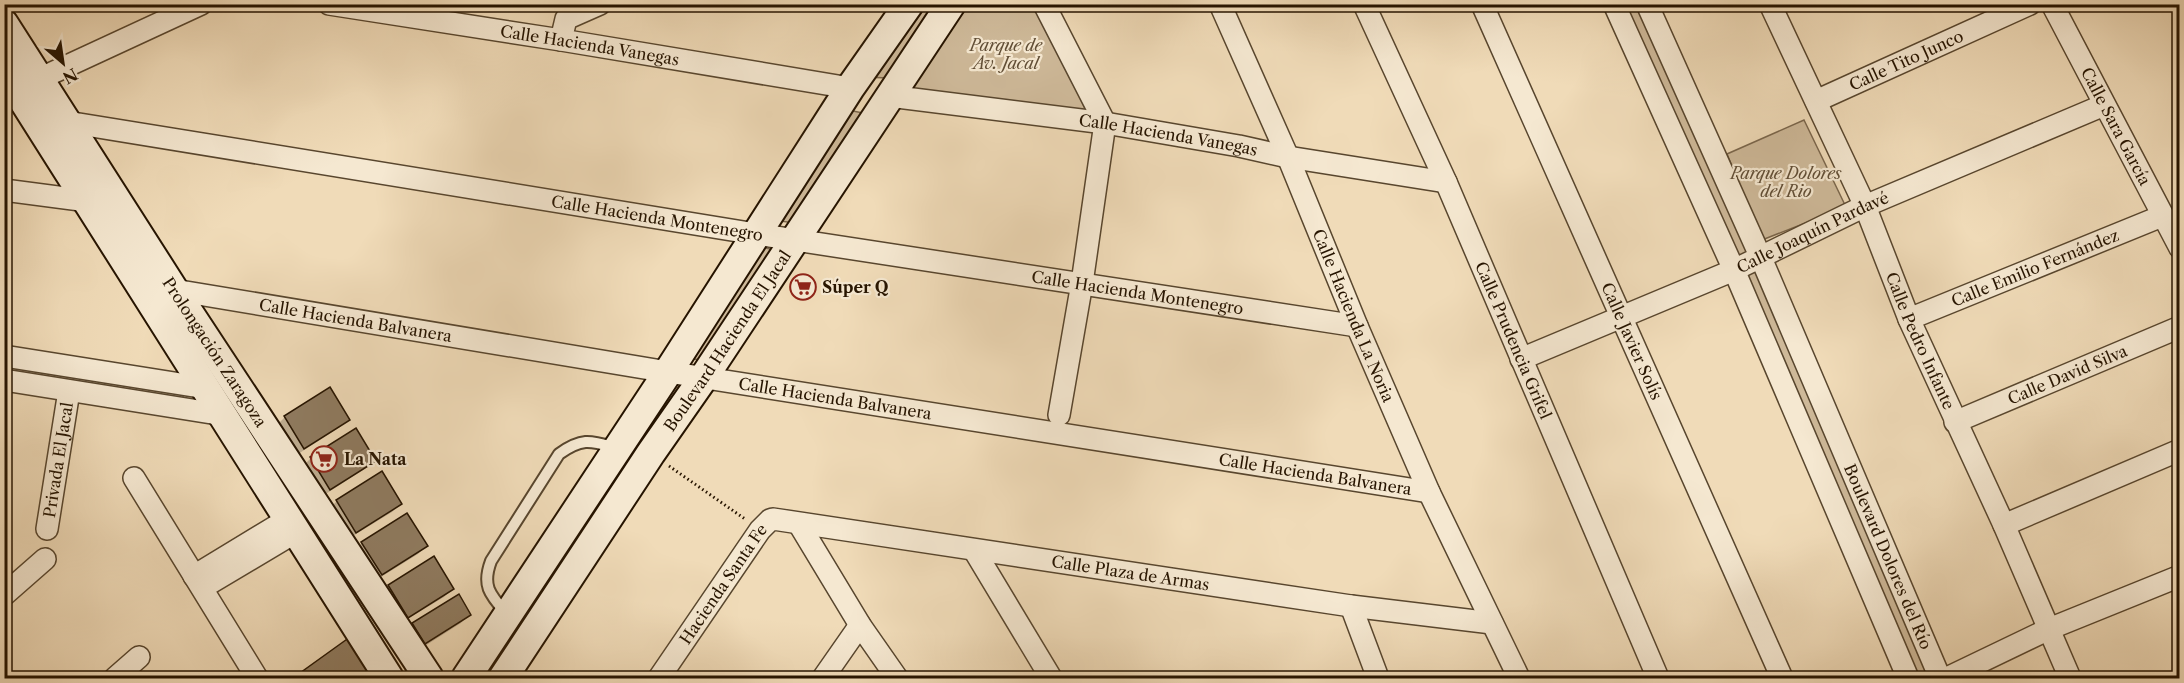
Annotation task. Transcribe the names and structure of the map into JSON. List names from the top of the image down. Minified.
{"streets":{"main road":["Boulevard Hacienda El Jacal","Prolongación Zaragoza"],"street":["Calle Hacienda Vanegas","Calle Tito Junco","Calle Sara García","Calle Hacienda Montenegro","Calle Joaquín Pardavé","Calle Emilio Fernández","Calle Hacienda La Noria","Calle Hacienda Balvanera","Calle Prudencia Grifel","Calle Pedro Infante","Calle Javier Solís","Calle David Silva","Privada El Jacal","Boulevard Dolores del Río","Calle Plaza de Armas","Hacienda Santa Fe"]},"crossings":[["Calle Hacienda Vanegas","Calle Hacienda La Noria"],["Calle Hacienda Vanegas","Calle Prudencia Grifel"],["Calle Hacienda Vanegas","Boulevard Hacienda El Jacal"],["Calle Tito Junco","Calle Pedro Infante"],["Calle Sara García","Calle Joaquín Pardavé"],["Calle Sara García","Calle Emilio Fernández"],["Calle Hacienda Montenegro","Calle Hacienda La Noria"],["Calle Hacienda Montenegro","Boulevard Hacienda El Jacal"],["Calle Hacienda Montenegro","Prolongación Zaragoza"],["Calle Joaquín Pardavé","Calle Prudencia Grifel"],["Calle Joaquín Pardavé","Calle Pedro Infante"],["Calle Joaquín Pardavé","Calle Javier Solís"],["Calle Joaquín Pardavé","Boulevard Dolores del Río"],["Calle Emilio Fernández","Calle Pedro Infante"],["Calle Hacienda La Noria","Calle Hacienda Balvanera"],["Calle Hacienda La Noria","Calle Plaza de Armas"],["Calle Hacienda Balvanera","Boulevard Hacienda El Jacal"],["Calle Hacienda Balvanera","Prolongación Zaragoza"],["Calle Pedro Infante","Calle David Silva"],["Calle Plaza de Armas","Hacienda Santa Fe"]],"parks":["Parque de Av. Jacal","Parque Dolores del Rio"],"places":{"supermarket":["Súper Q","La Nata"]},"north":"bottom right"}
